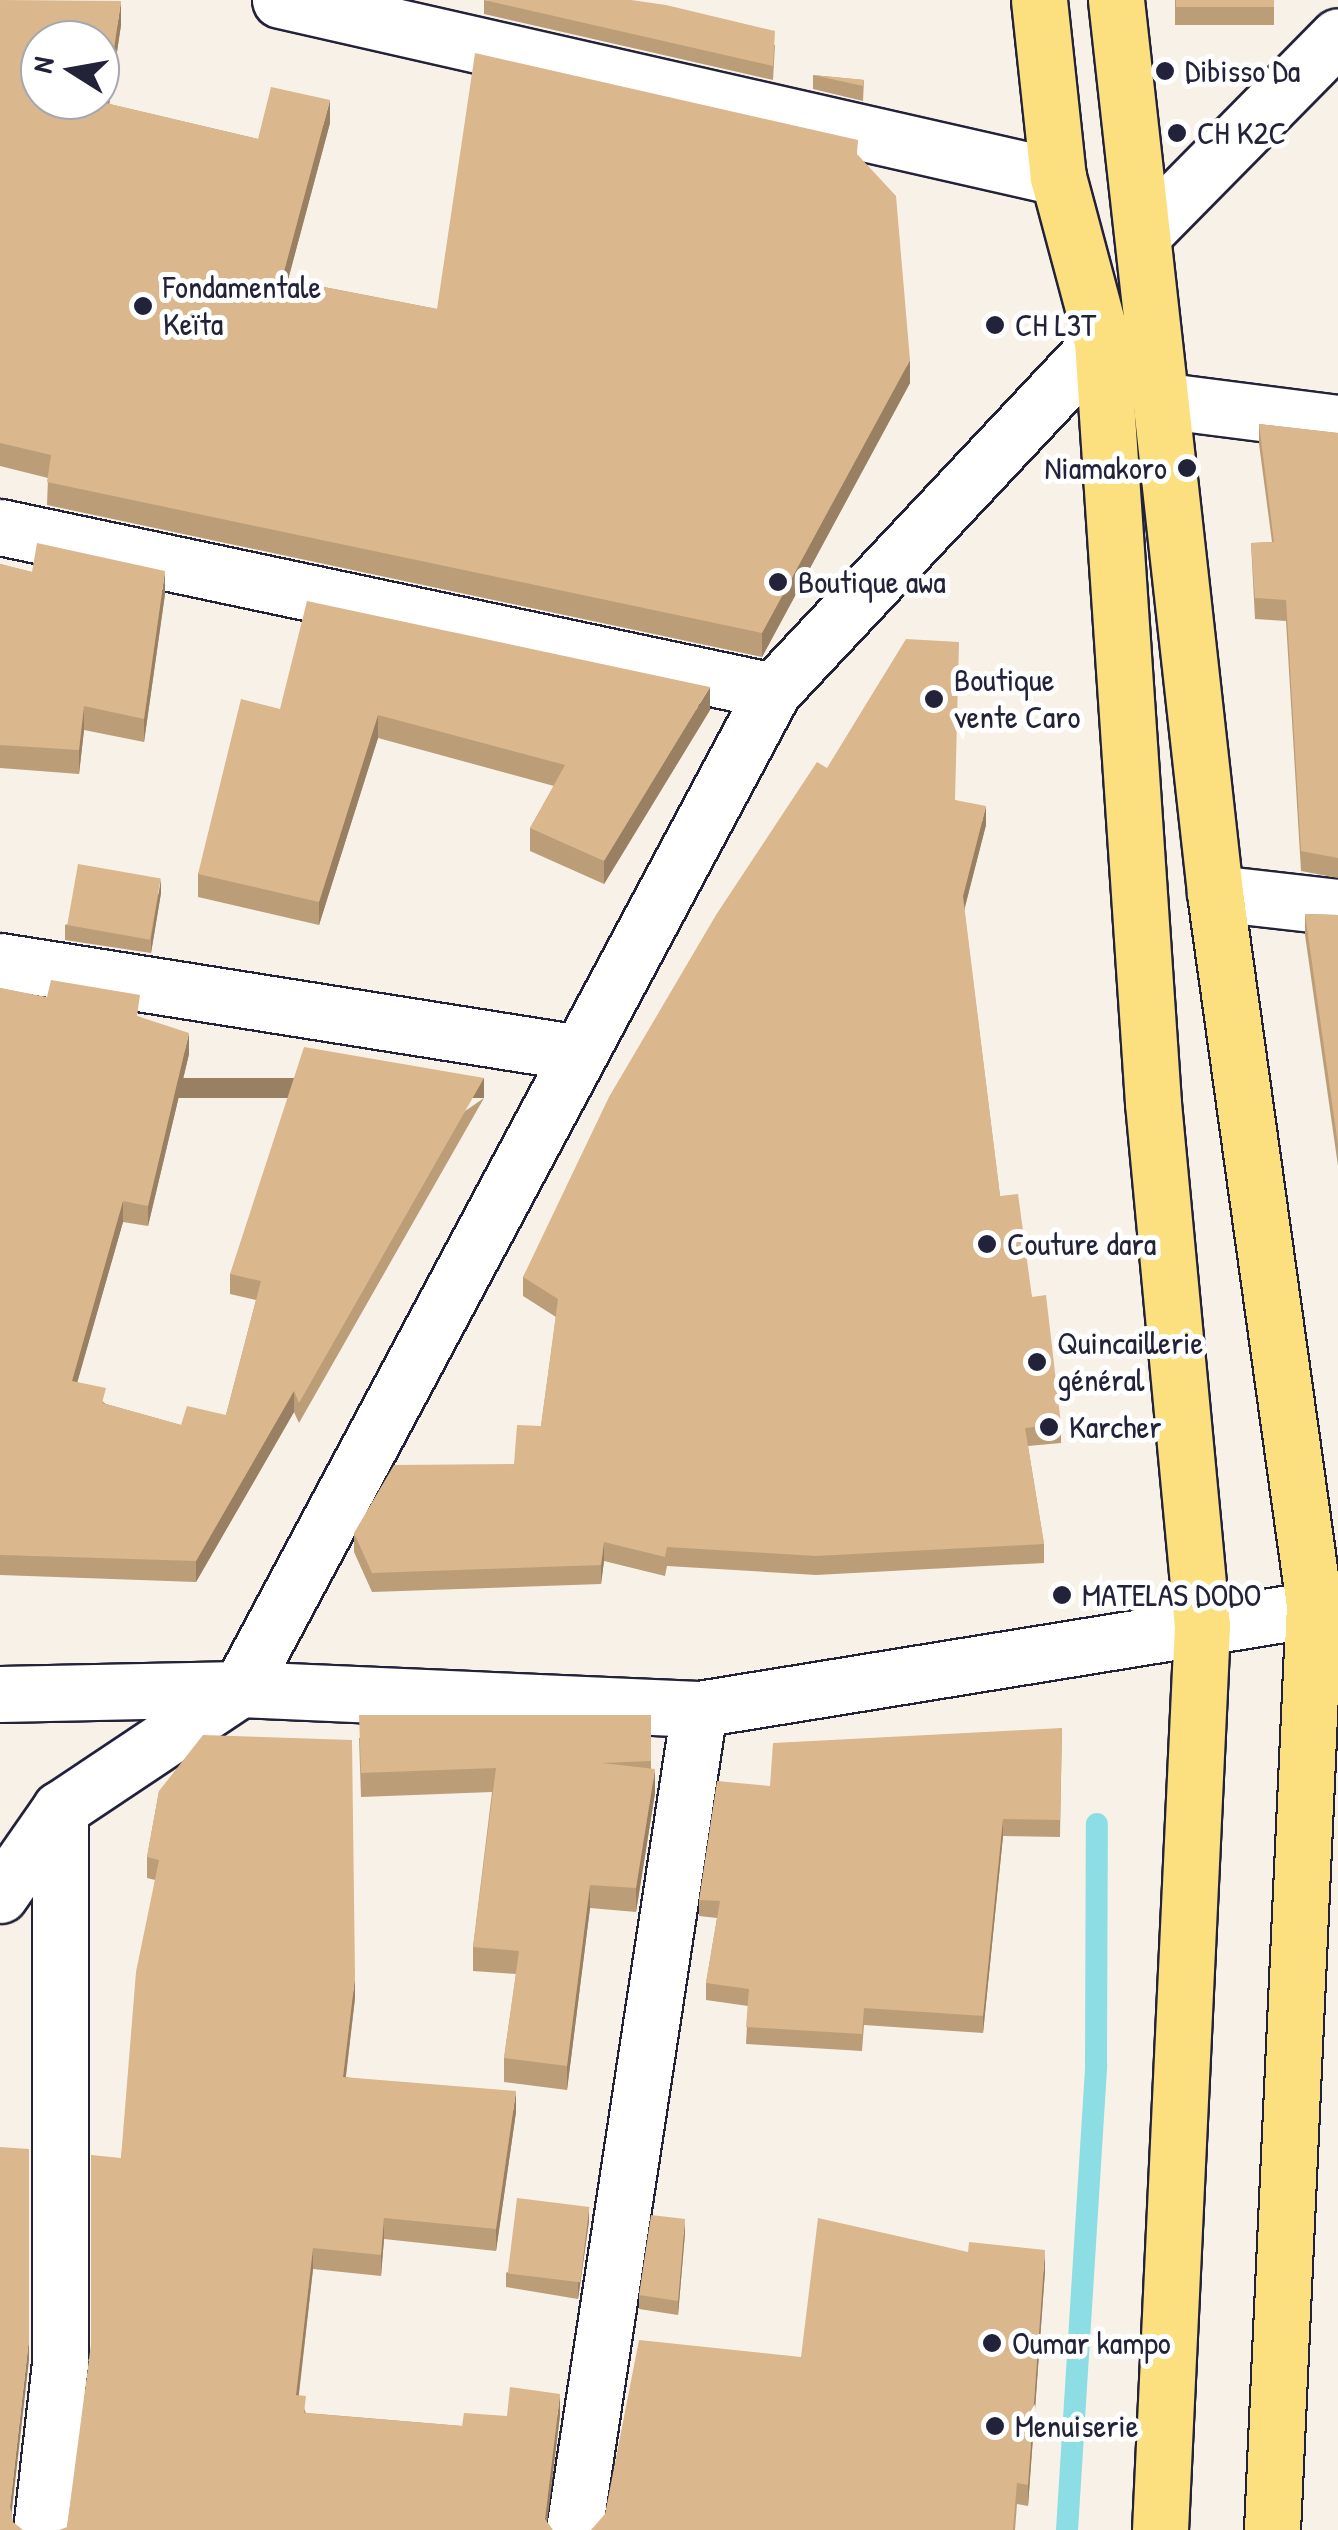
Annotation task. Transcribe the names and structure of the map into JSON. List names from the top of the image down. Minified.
{"places":["Dibisso Da","CH K2C","Fondamentale Keïta","CH L3T","Niamakoro","Boutique awa","Boutique vente Caro","Couture dara","Quincaillerie général","Karcher","MATELAS DODO","Oumar kampo","Menuiserie"],"north":"left"}
